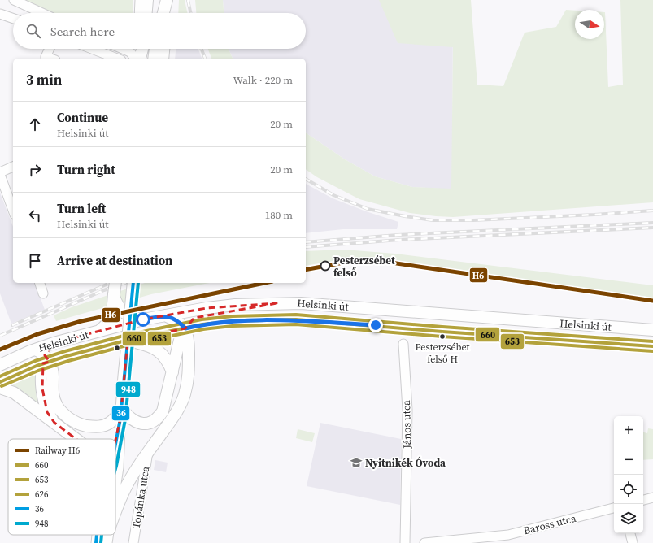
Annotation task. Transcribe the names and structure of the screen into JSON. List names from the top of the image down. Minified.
{"streets":{"main road":["Helsinki út"],"street":["János utca","Topánka utca","Baross utca"]},"places":{"other":["Pesterzsébet felső","Pesterzsébet felső H"],"school or university":["Nyitnikék Óvoda"]},"lines":["rail line H6","transit line 36","transit line 948","transit line 626","transit line 660","transit line 653"],"legend":["Railway H6","660","653","626","36","948"],"north":"right","page":{"search":"Search here","heading":["3 min","Walk · 220 m"],"list":[["Continue","Helsinki út","20 m"],["Turn right","20 m"],["Turn left","Helsinki út","180 m"],"Arrive at destination"],"map_buttons":["+","−"]}}
